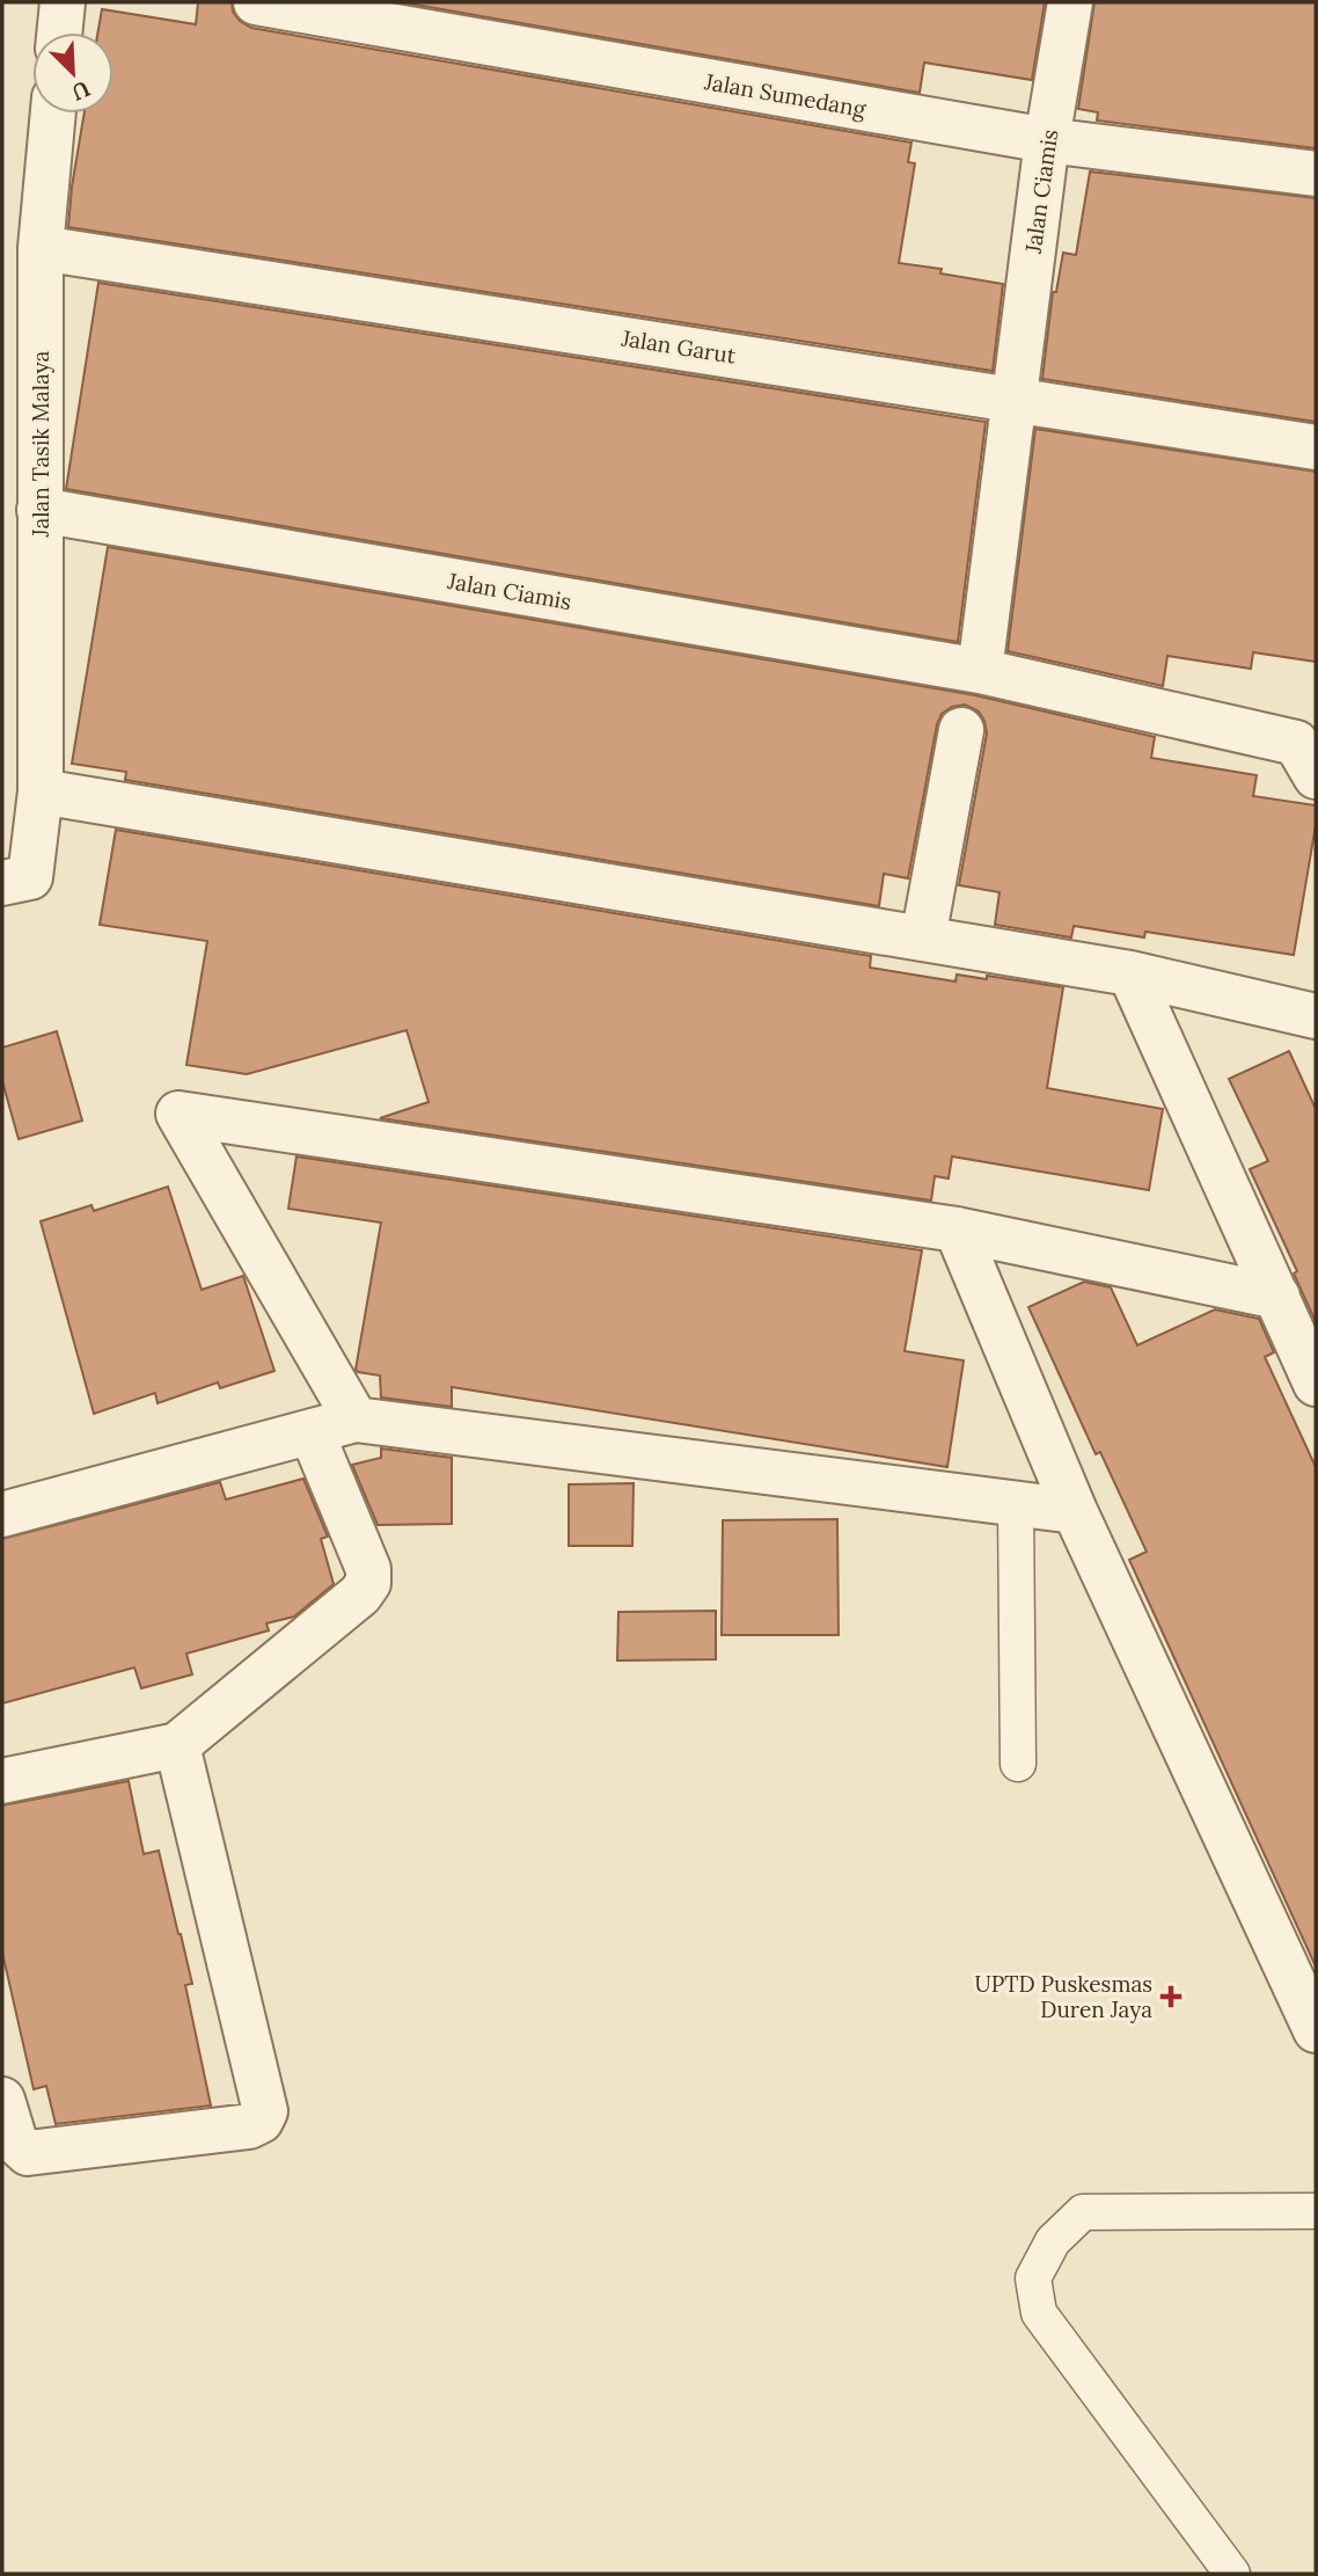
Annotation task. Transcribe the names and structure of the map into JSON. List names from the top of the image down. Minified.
{"streets":{"street":["Jalan Sumedang","Jalan Ciamis","Jalan Garut","Jalan Tasik Malaya"]},"crossings":[["Jalan Sumedang","Jalan Ciamis"],["Jalan Ciamis","Jalan Garut"],["Jalan Ciamis","Jalan Tasik Malaya"],["Jalan Garut","Jalan Tasik Malaya"]],"places":{"health":["UPTD Puskesmas Duren Jaya"]},"north":"bottom right"}
